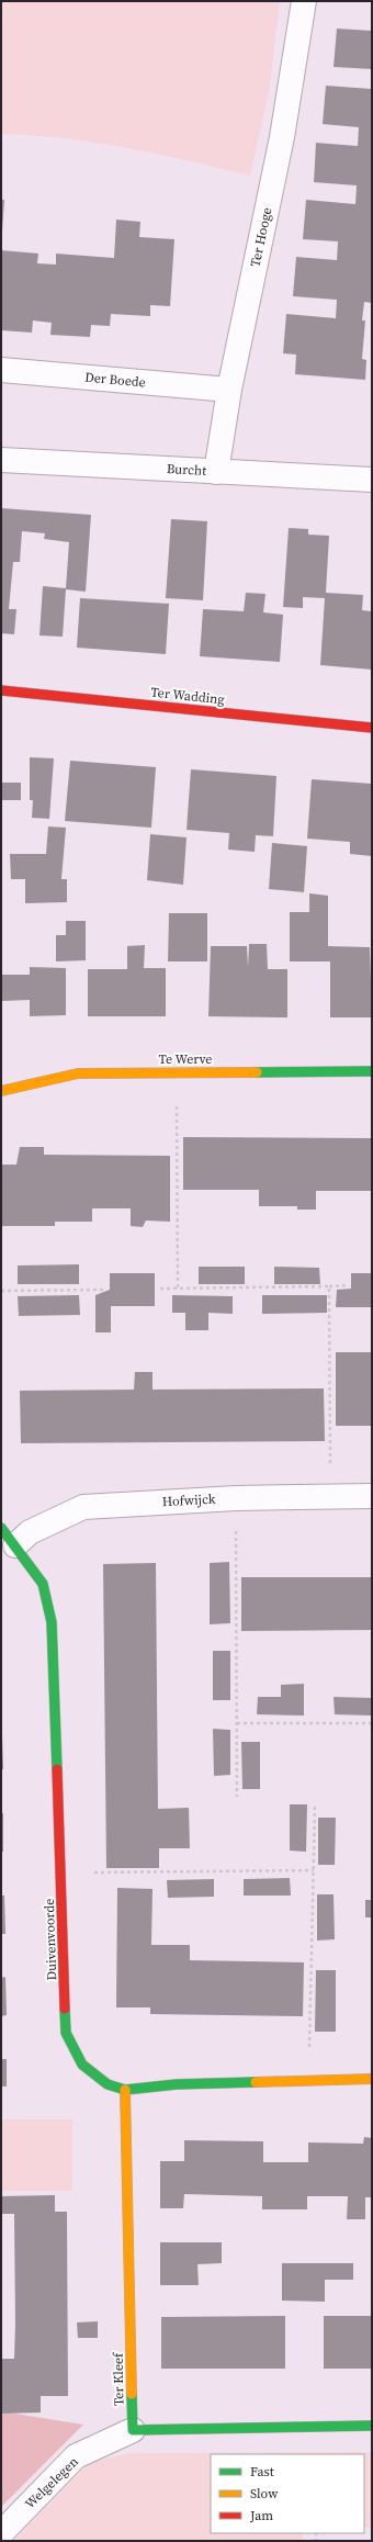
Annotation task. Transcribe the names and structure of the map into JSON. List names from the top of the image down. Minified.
{"streets":{"street":["Ter Hooge","Der Boede","Burcht","Ter Wadding","Te Werve","Hofwijck","Duivenvoorde","Ter Kleef","Welgelegen"]},"crossings":[["Ter Hooge","Der Boede"],["Ter Hooge","Burcht"],["Hofwijck","Duivenvoorde"],["Duivenvoorde","Ter Kleef"],["Ter Kleef","Welgelegen"]],"legend":["Fast","Slow","Jam"]}
